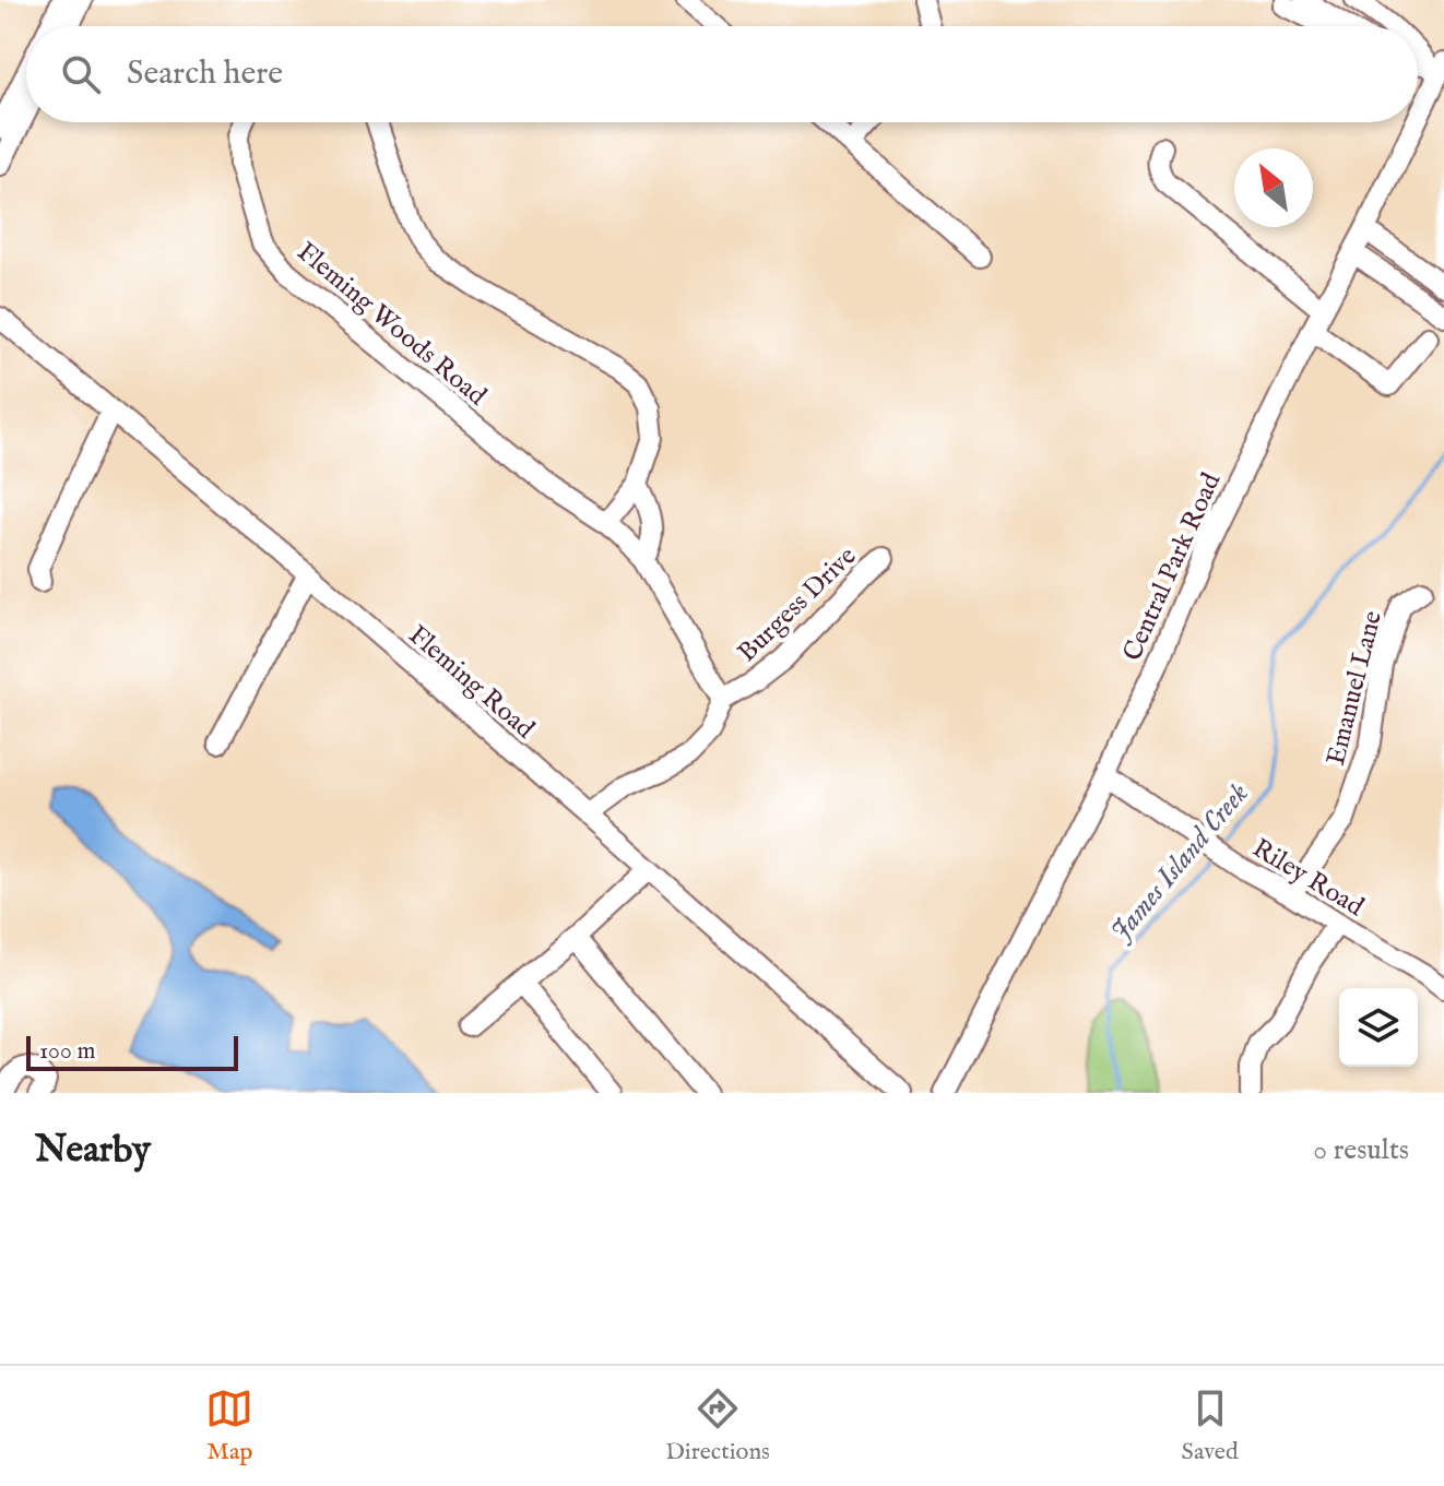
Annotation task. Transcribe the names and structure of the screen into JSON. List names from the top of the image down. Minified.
{"streets":{"street":["Fleming Woods Road","Central Park Road","Burgess Drive","Fleming Road","Emanuel Lane","Riley Road"]},"crossings":[["Fleming Woods Road","Burgess Drive"],["Central Park Road","Riley Road"],["Emanuel Lane","Riley Road"]],"water":["James Island Creek"],"scale_bar":"100 m","north":"top left","page":{"search":"Search here","scale":"100 m","heading":["Nearby","0 results"],"nav":["Map","Directions","Saved"]}}
